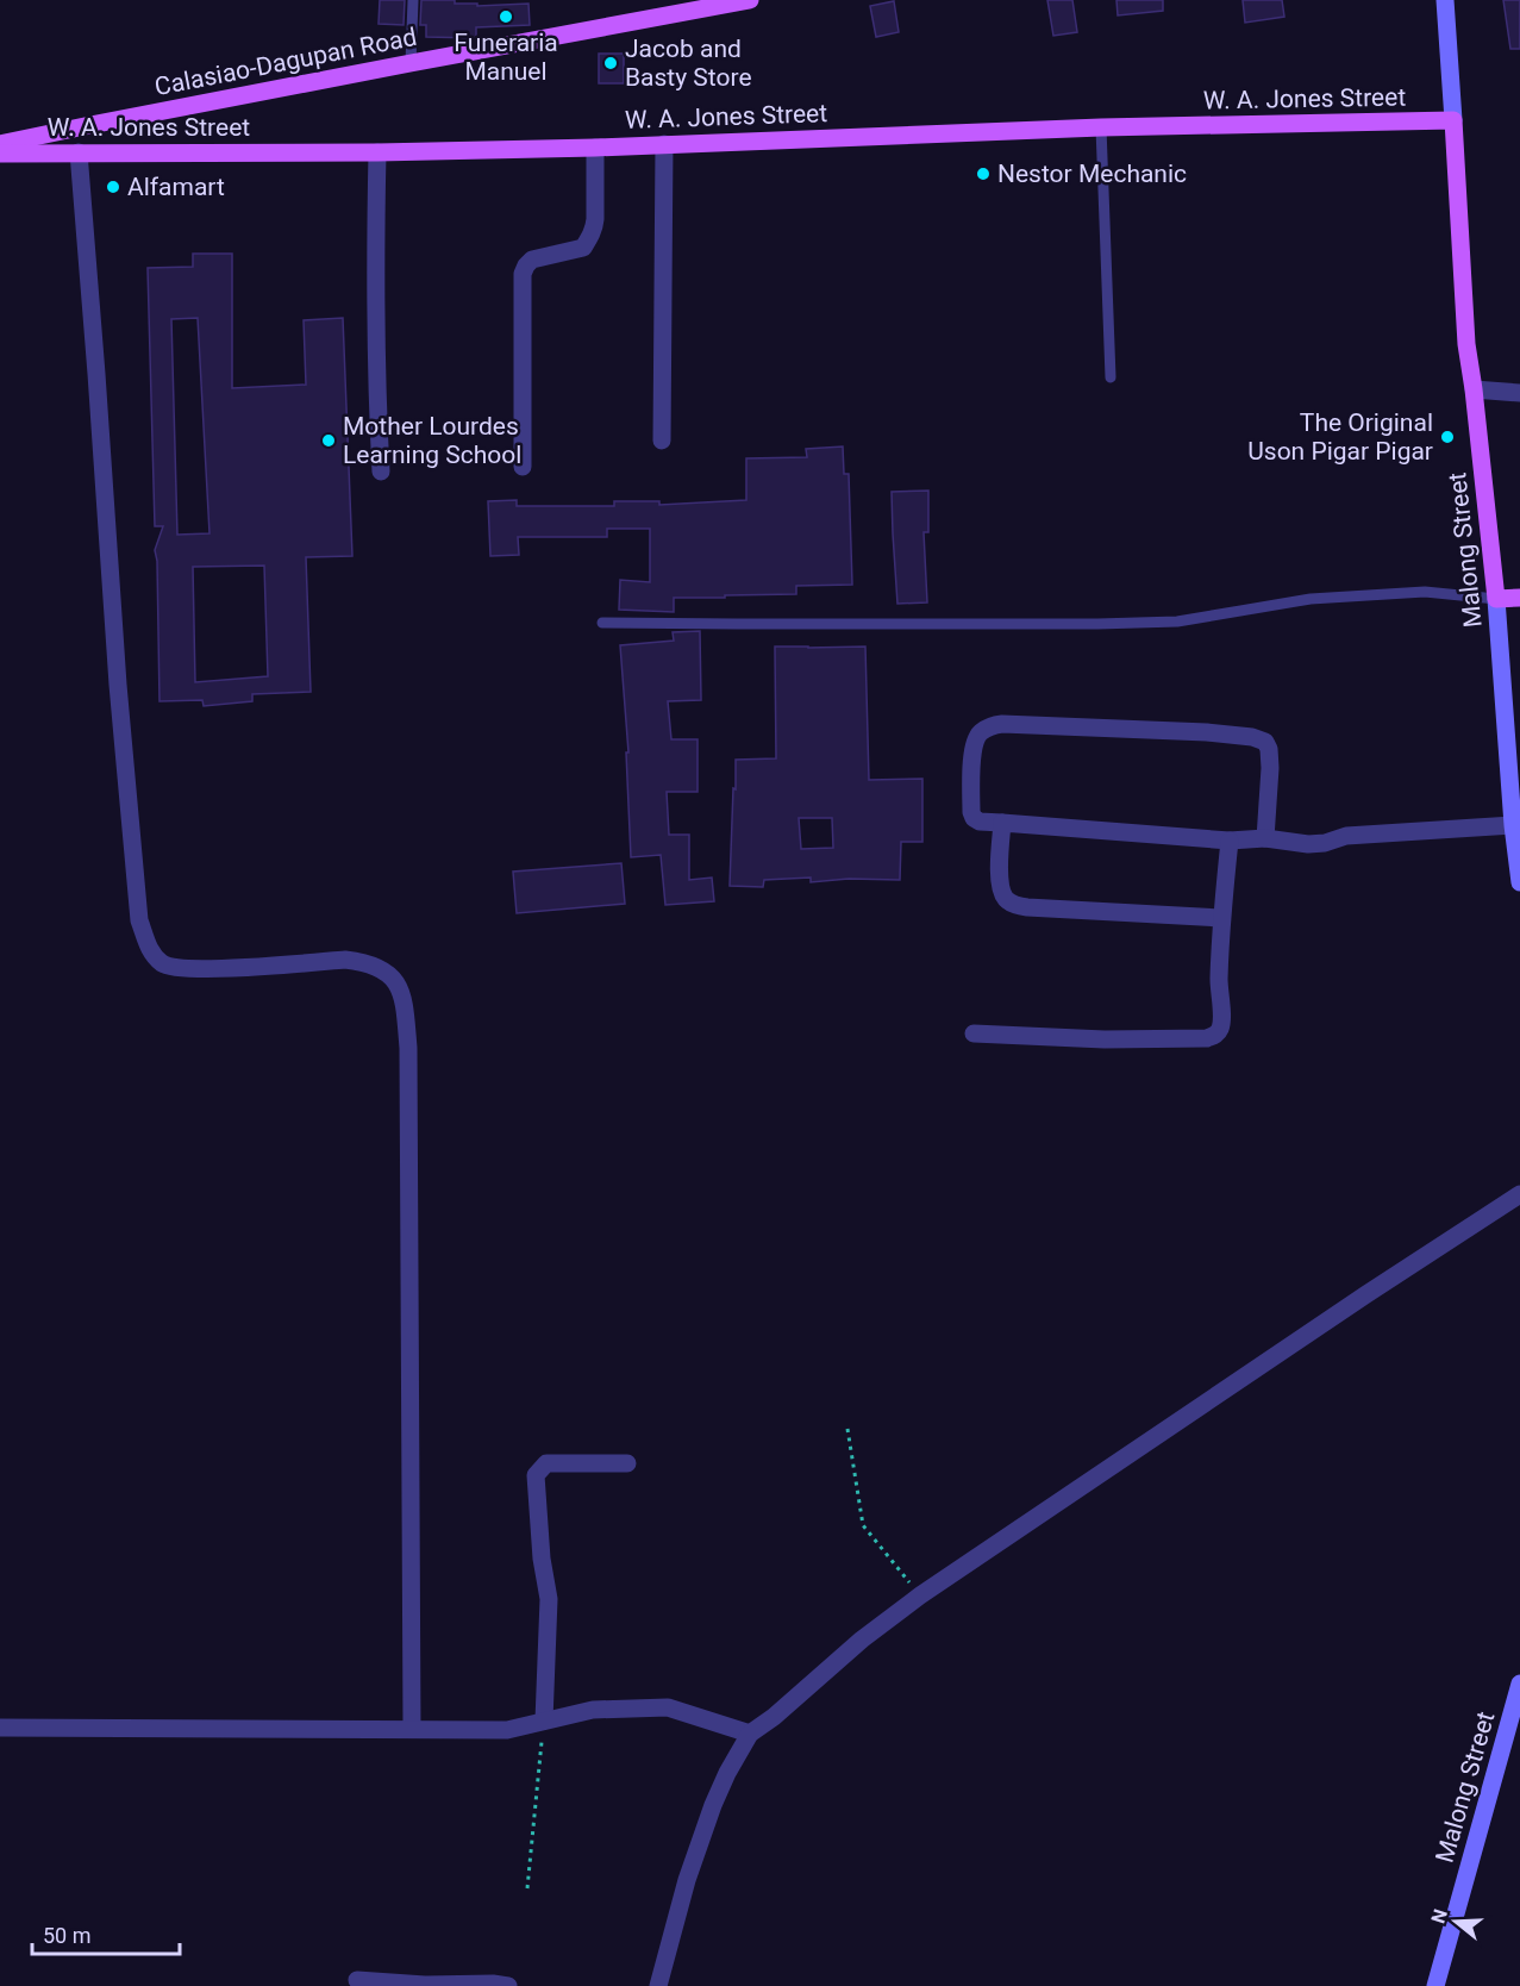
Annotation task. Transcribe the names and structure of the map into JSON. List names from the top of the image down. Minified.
{"streets":{"main road":["Calasiao-Dagupan Road","W. A. Jones Street","Malong Street"]},"crossings":[["W. A. Jones Street","Malong Street"]],"places":["Funeraria Manuel","Jacob and Basty Store","Nestor Mechanic","Alfamart","The Original Uson Pigar Pigar","Mother Lourdes Learning School"],"scale_bar":"50 m","north":"left"}
